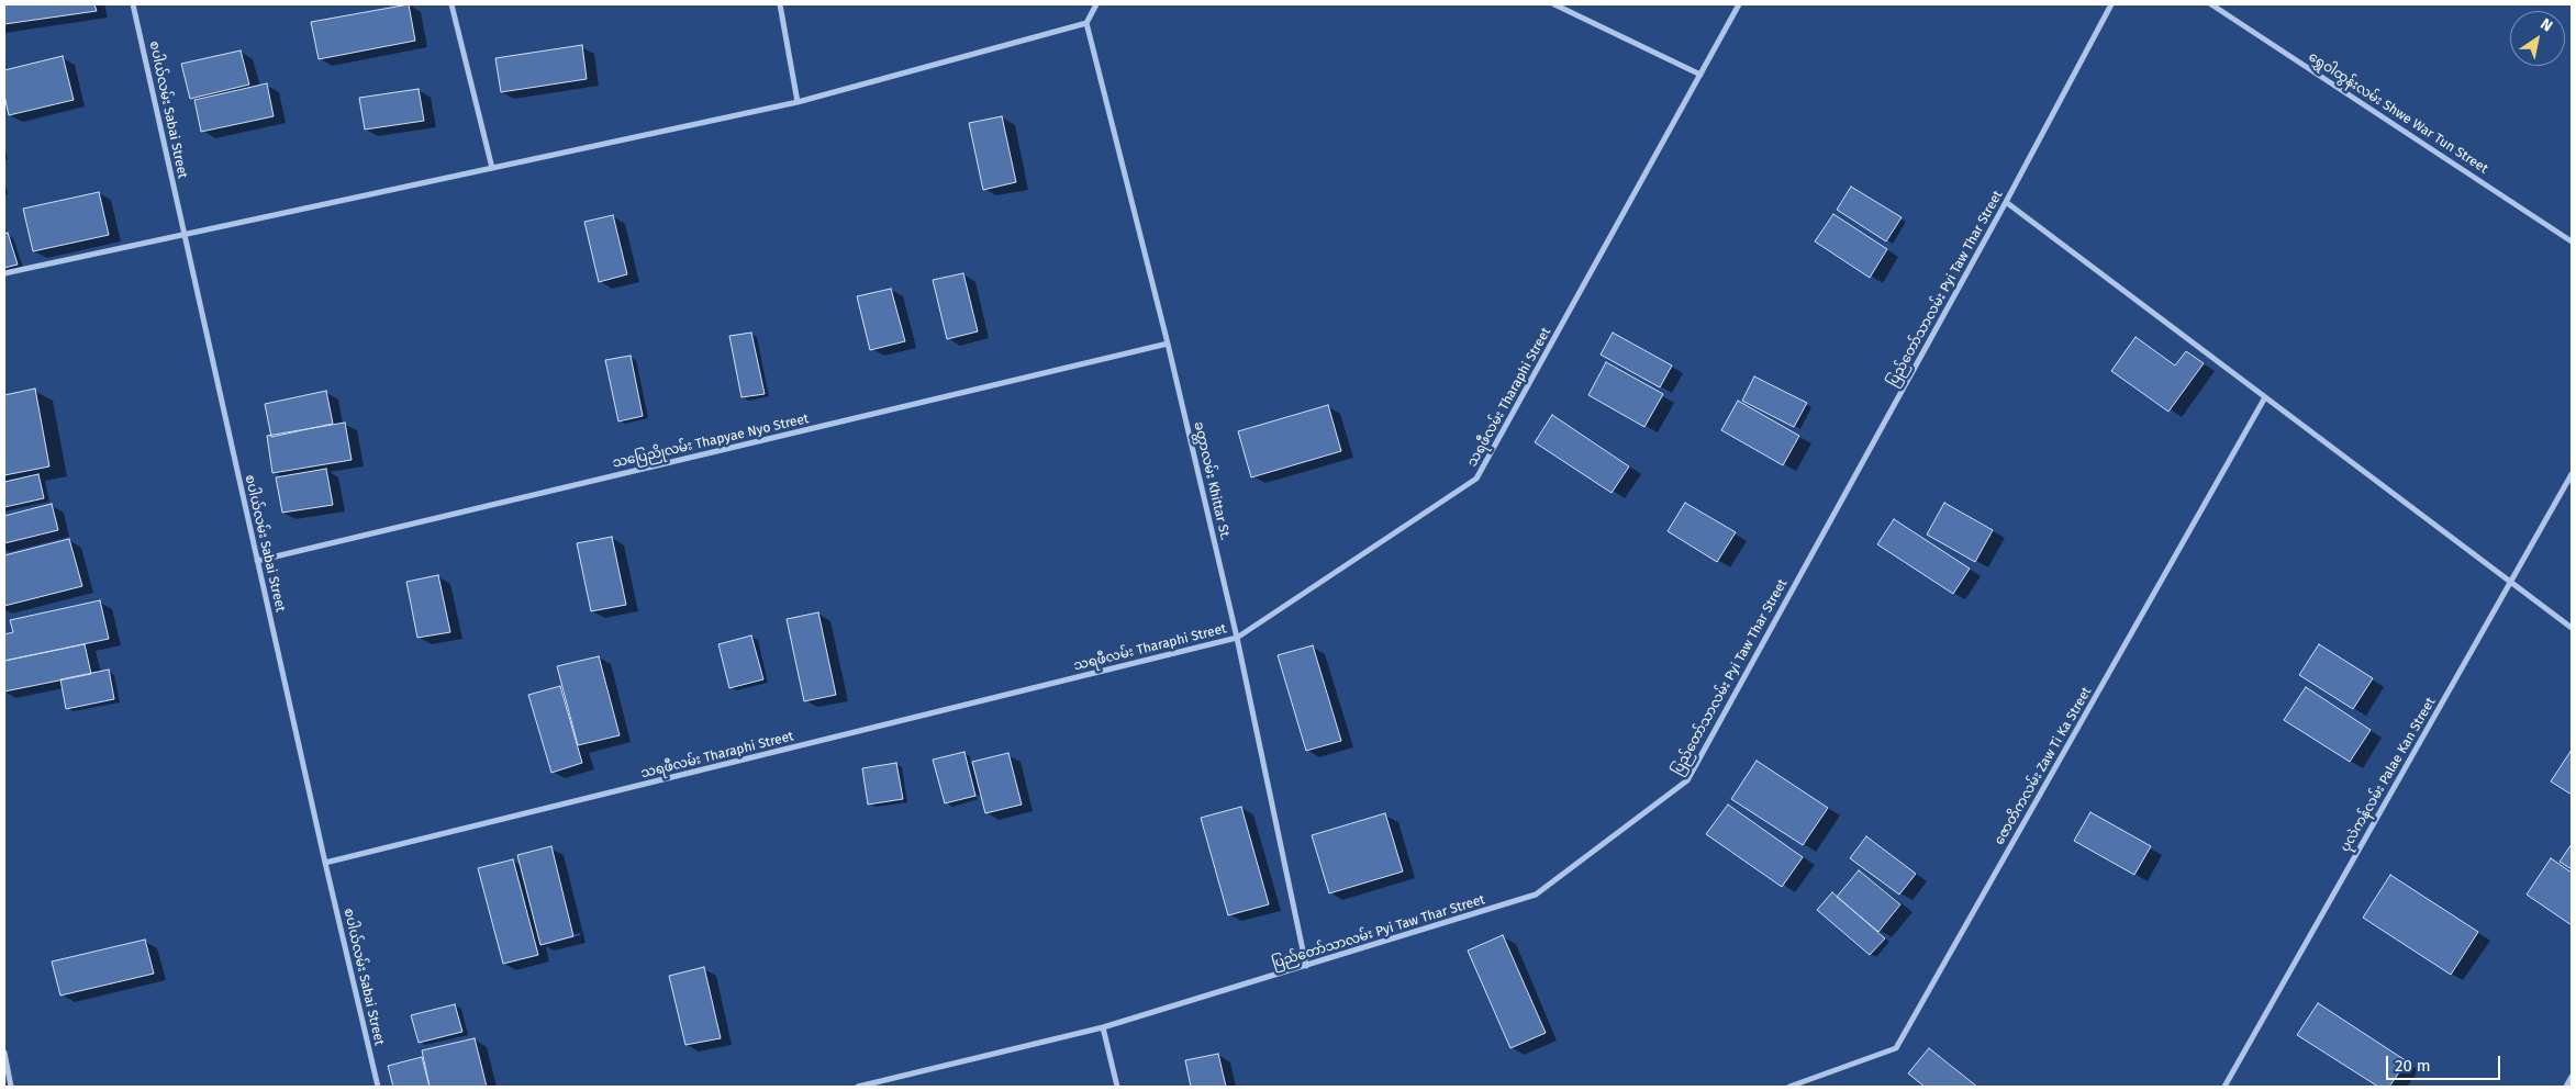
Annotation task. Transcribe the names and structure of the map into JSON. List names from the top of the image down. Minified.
{"streets":{"street":["စပါယ်လမ်း Sabai Street","ရွှေဝါထွန်းလမ်း Shwe War Tun Street","ပြည်တော်သာလမ်း Pyi Taw Thar Street","သရဖီလမ်း Tharaphi Street","သပြေညိုလမ်း Thapyae Nyo Street","ခတ္တာလမ်း Khittar St.","ဇောတိကလမ်း Zaw Ti Ka Street","ပုလဲကန်လမ်း Palae Kan Street"]},"crossings":[["စပါယ်လမ်း Sabai Street","သရဖီလမ်း Tharaphi Street"],["စပါယ်လမ်း Sabai Street","သပြေညိုလမ်း Thapyae Nyo Street"],["ပြည်တော်သာလမ်း Pyi Taw Thar Street","ခတ္တာလမ်း Khittar St."],["သရဖီလမ်း Tharaphi Street","ခတ္တာလမ်း Khittar St."],["သပြေညိုလမ်း Thapyae Nyo Street","ခတ္တာလမ်း Khittar St."]],"scale_bar":"20 m","north":"top right"}
